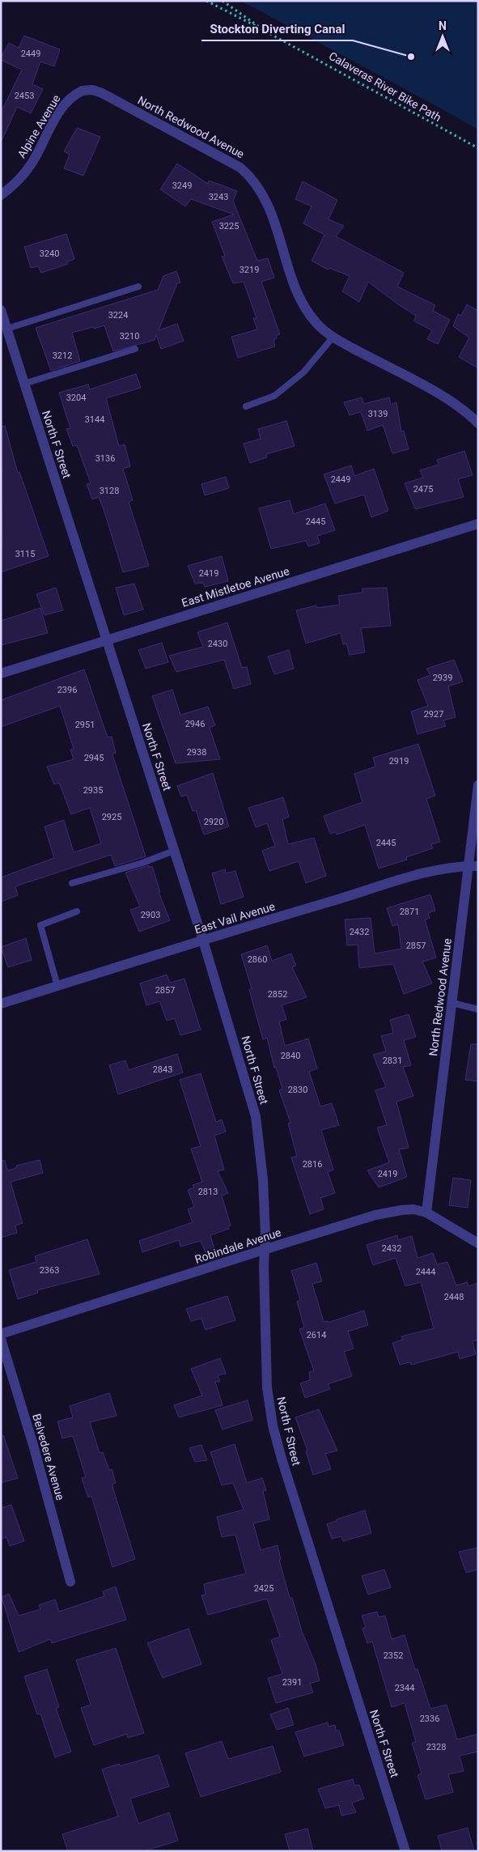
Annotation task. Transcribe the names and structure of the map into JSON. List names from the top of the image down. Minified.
{"streets":{"street":["Alpine Avenue","North Redwood Avenue","North F Street","East Mistletoe Avenue","East Vail Avenue","Robindale Avenue","Belvedere Avenue"],"path":["Calaveras River Bike Path"]},"crossings":[["Alpine Avenue","North Redwood Avenue"],["North Redwood Avenue","East Vail Avenue"],["North Redwood Avenue","Robindale Avenue"],["North F Street","East Mistletoe Avenue"],["North F Street","East Vail Avenue"],["North F Street","Robindale Avenue"]],"places":["Stockton Diverting Canal"],"house_numbers":["2449","2453","3249","3243","3225","3240","3219","3224","3210","3212","3204","3139","3144","3136","2449","2475","3128","2445","3115","2419","2430","2939","2396","2927","2946","2951","2938","2945","2919","2935","2925","2920","2445","2871","2903","2432","2857","2860","2857","2852","2840","2831","2843","2830","2816","2419","2813","2432","2363","2444","2448","2614","2425","2352","2391","2344","2336","2328"],"north":"top"}
